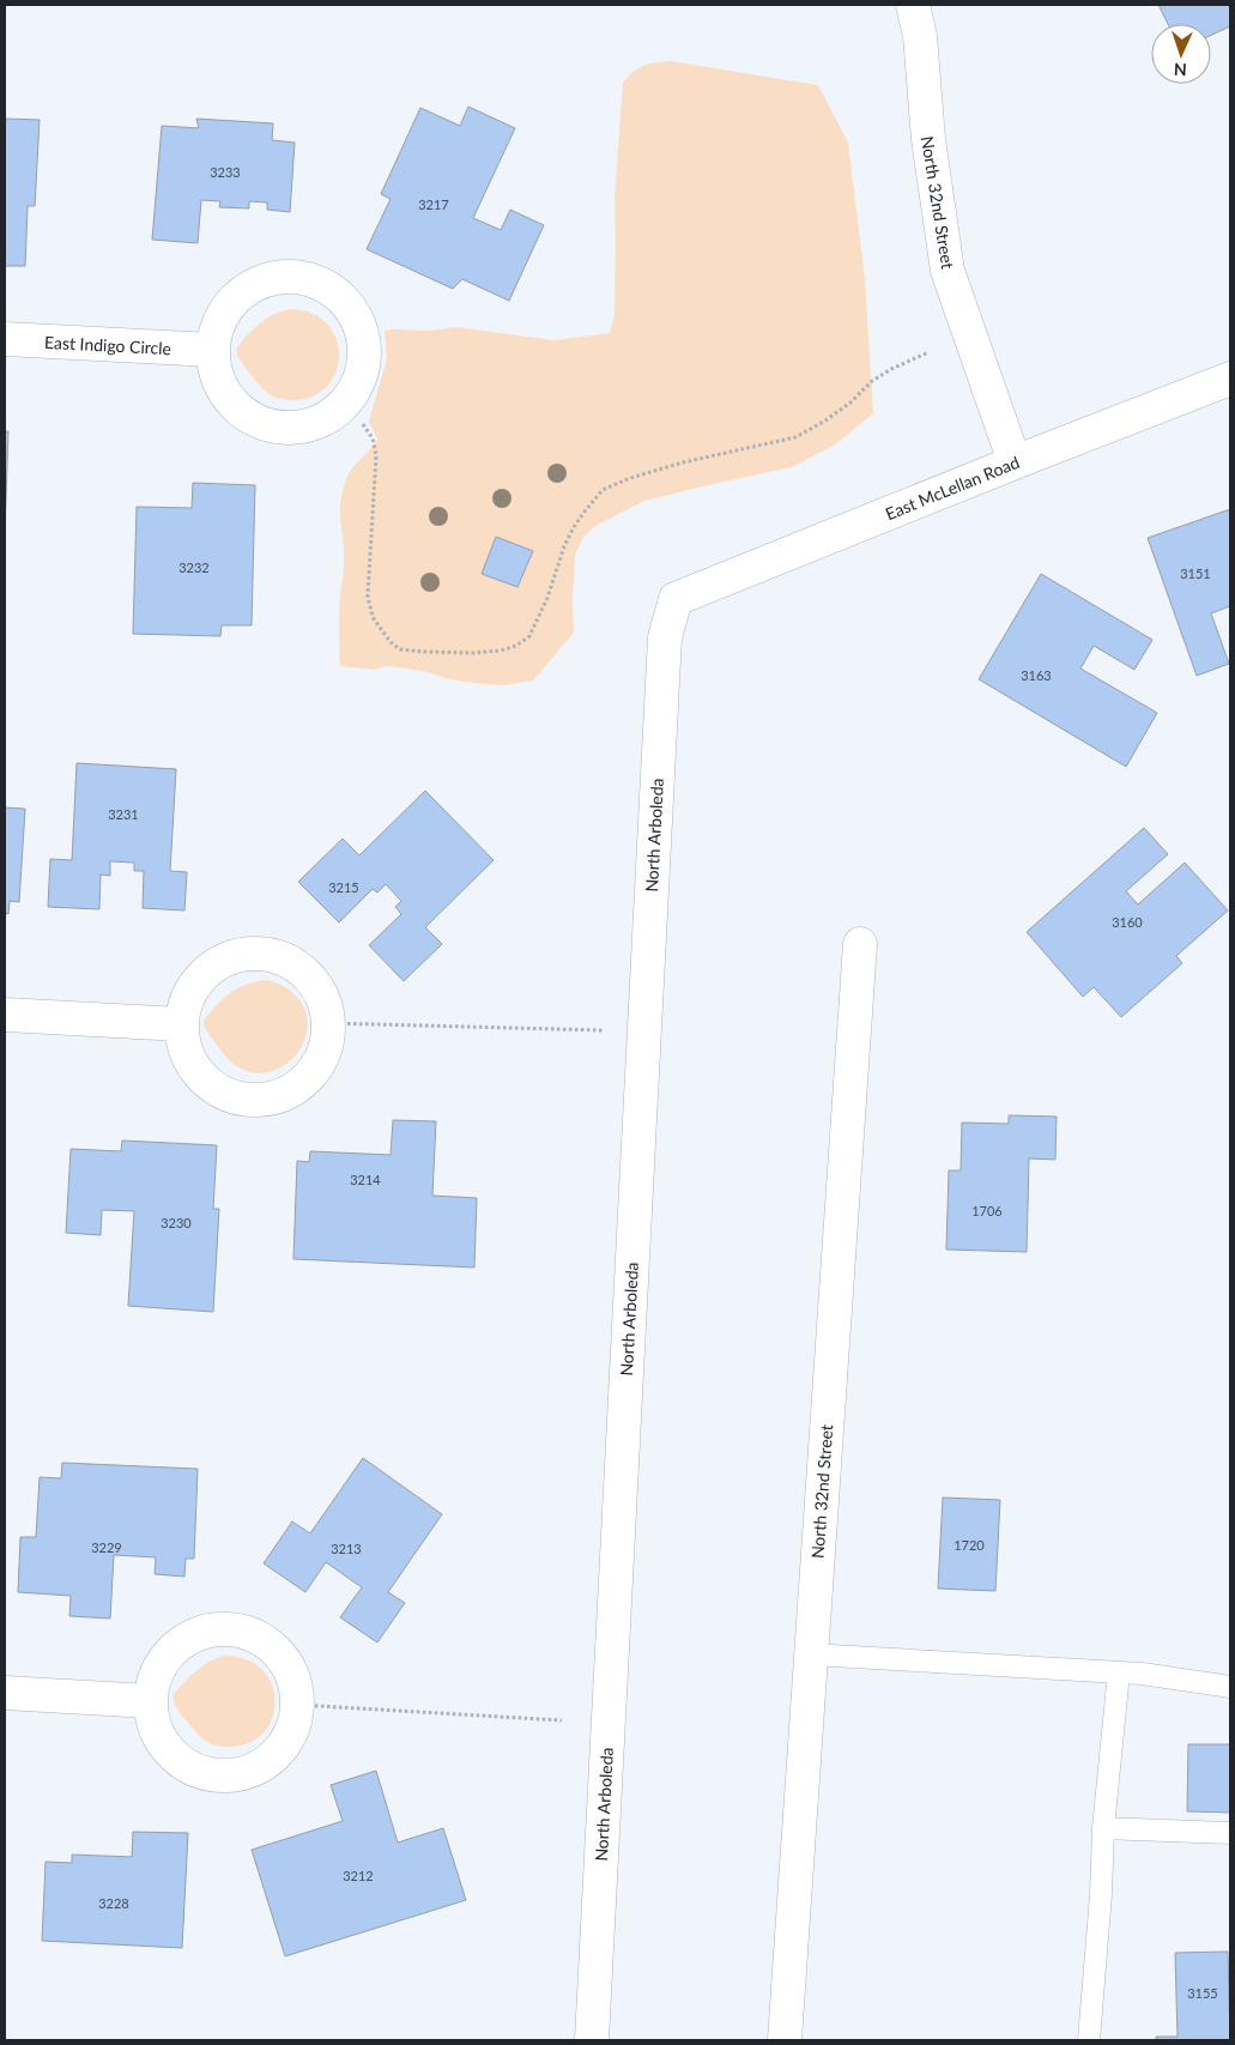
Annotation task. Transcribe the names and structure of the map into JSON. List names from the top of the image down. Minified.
{"streets":{"street":["North 32nd Street","East Indigo Circle","East McLellan Road","North Arboleda"]},"crossings":[["North 32nd Street","East McLellan Road"],["East McLellan Road","North Arboleda"]],"house_numbers":["3233","3217","3232","3151","3163","3231","3215","3160","3214","1706","3230","1720","3229","3213","3212","3228","3155"],"north":"bottom"}
